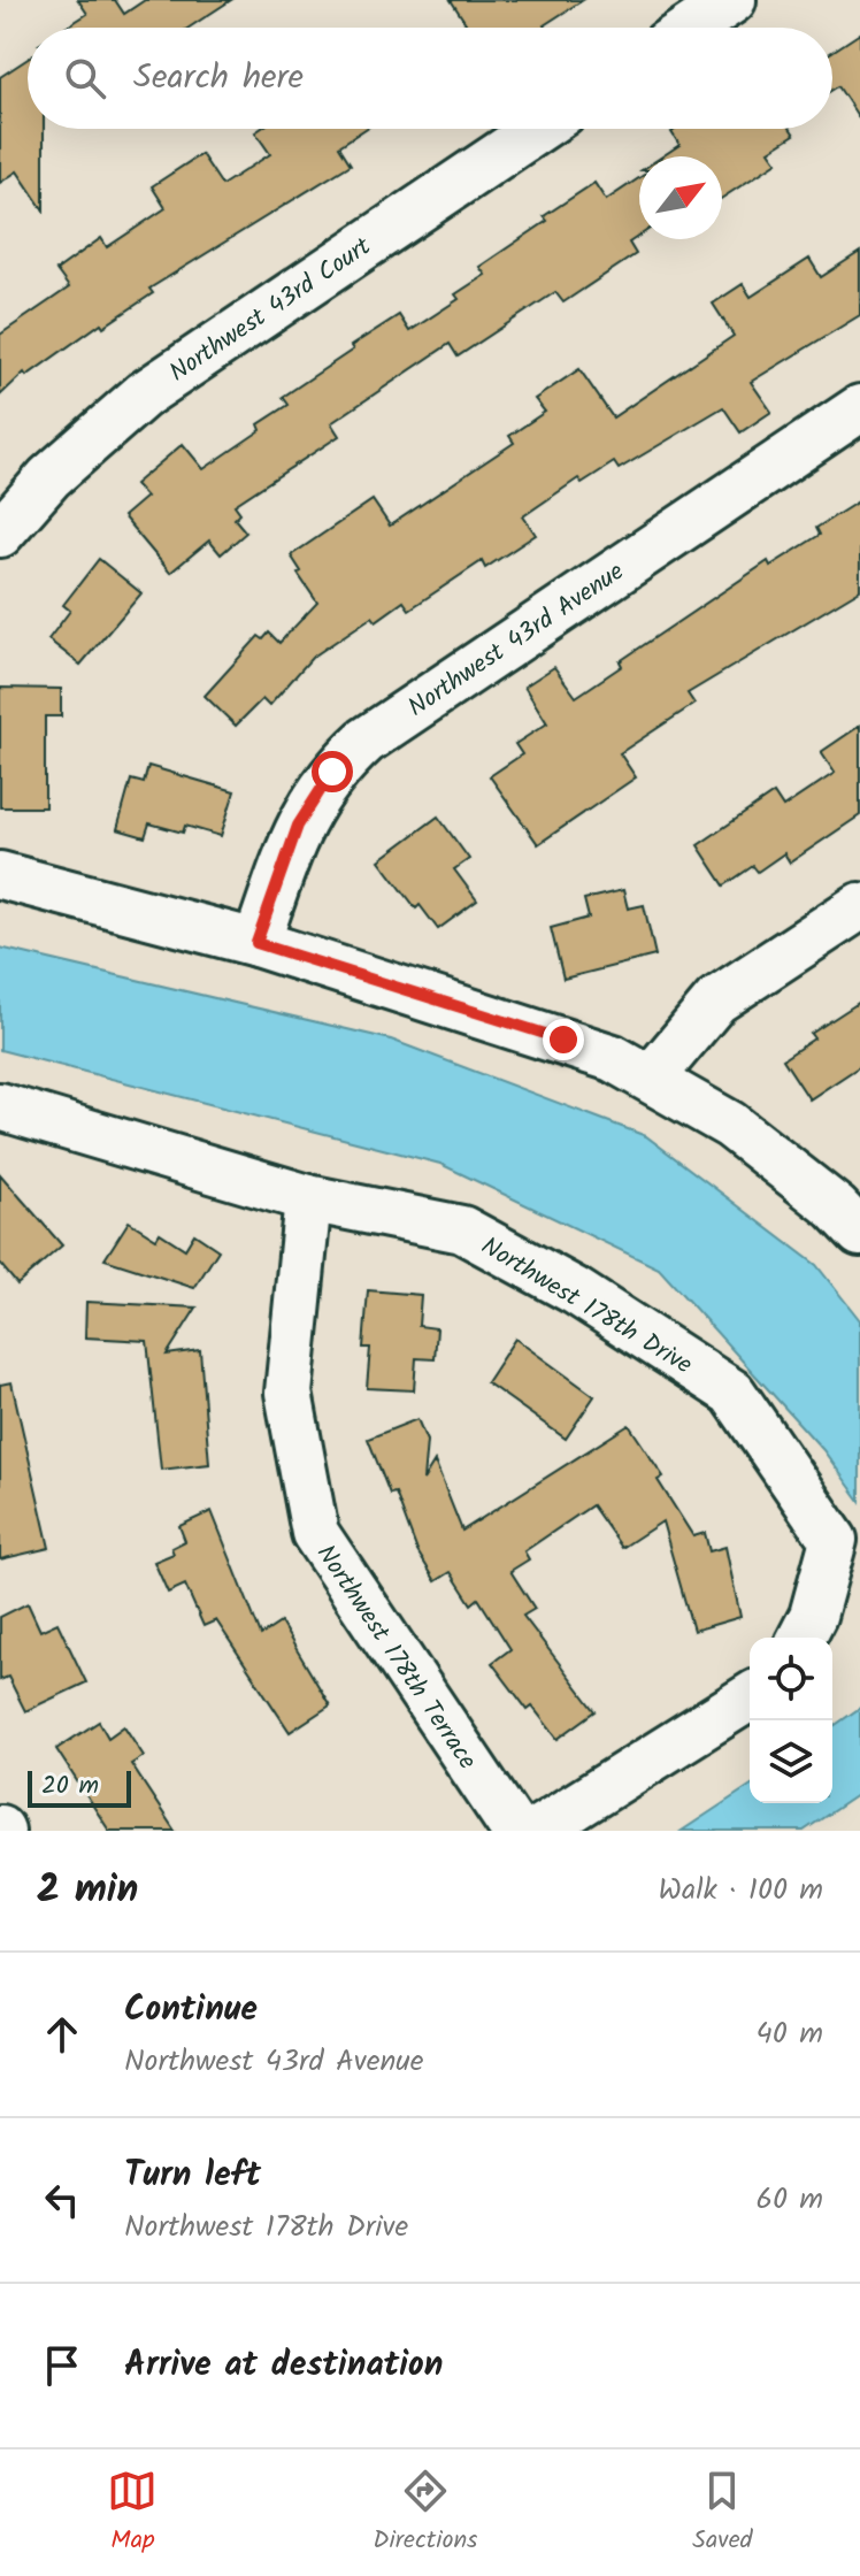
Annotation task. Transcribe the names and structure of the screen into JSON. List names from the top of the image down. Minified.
{"streets":{"street":["Northwest 43rd Court","Northwest 43rd Avenue","Northwest 178th Drive","Northwest 178th Terrace"]},"crossings":[["Northwest 178th Drive","Northwest 178th Terrace"]],"scale_bar":"20 m","north":"top right","page":{"search":"Search here","scale":"20 m","heading":["2 min","Walk · 100 m"],"list":[["Continue","Northwest 43rd Avenue","40 m"],["Turn left","Northwest 178th Drive","60 m"],"Arrive at destination"],"nav":["Map","Directions","Saved"]}}
